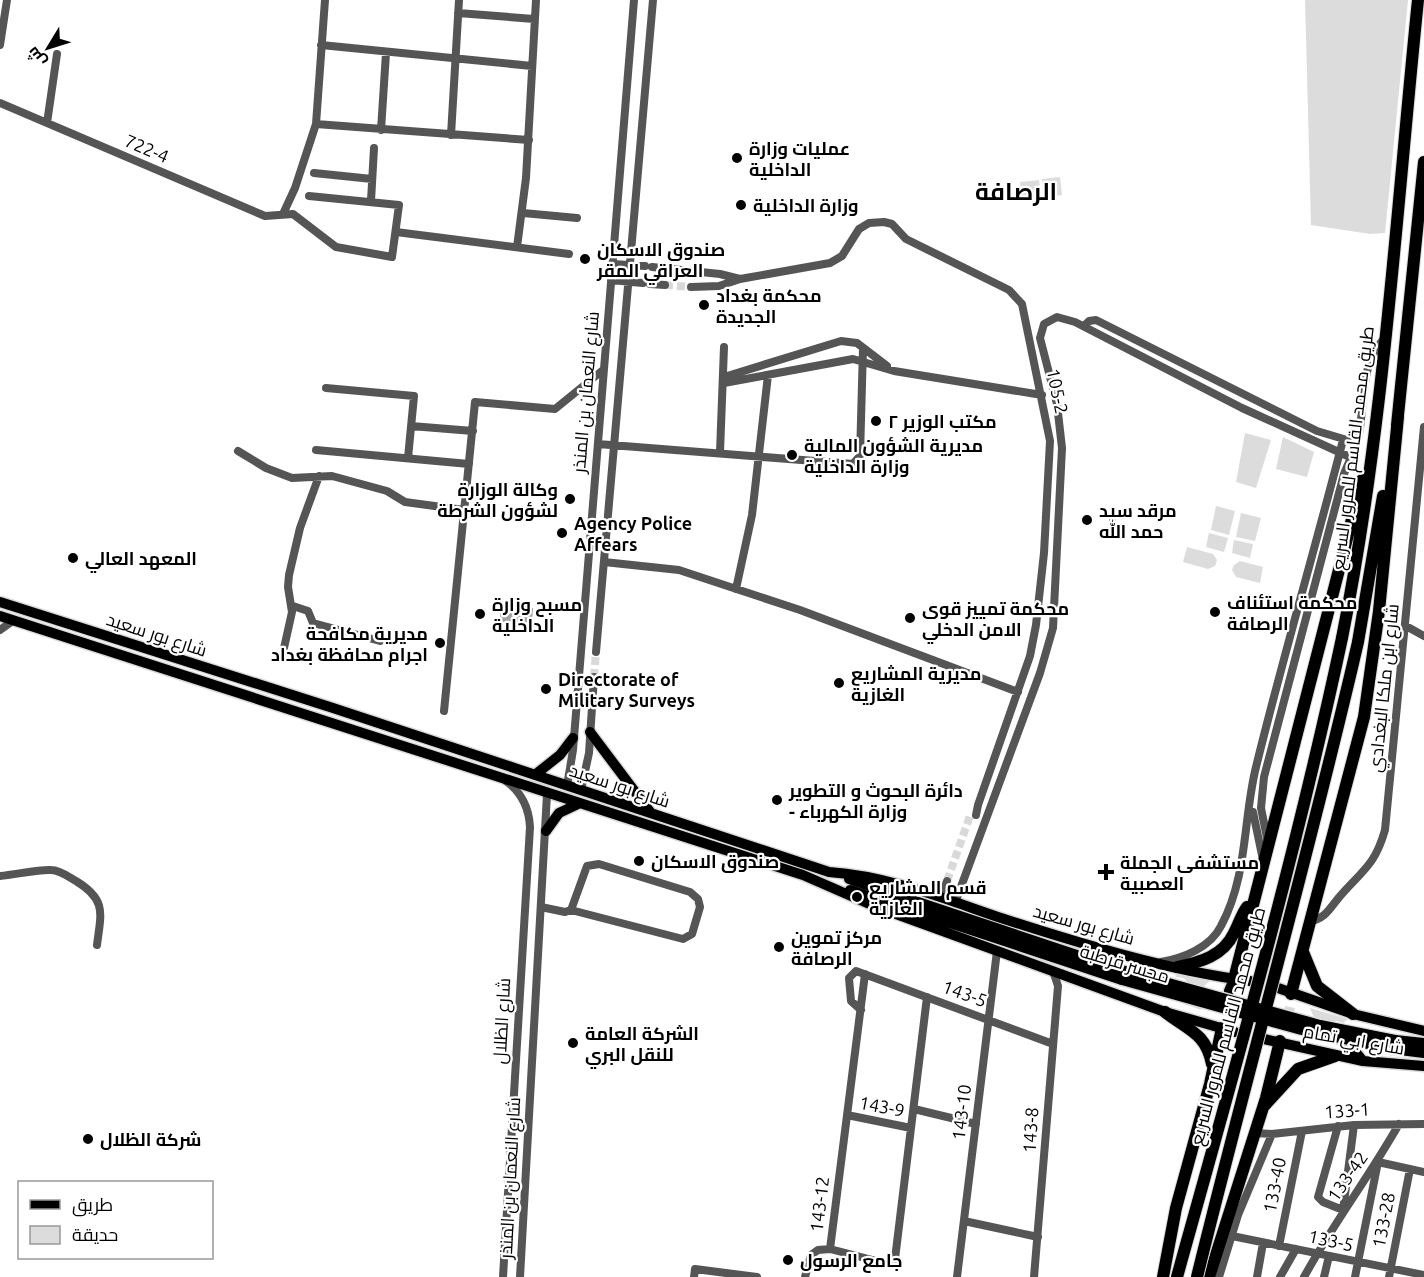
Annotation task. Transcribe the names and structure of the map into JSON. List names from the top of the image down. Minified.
{"streets":{"highway":["طريق محمد القاسم للمرور السريع"],"main road":["شارع بور سعيد","مجسر قرطبة","شارع ابي تمام"],"street":["722-4","105-2","شارع النعمان بن المنذر","شارع ابن ملكا البغدادي","143-5","شارع الظلال","143-9","133-1","143-10","143-8","133-42","133-40","143-12","133-28","133-5"]},"crossings":[["105-2","شارع النعمان بن المنذر"],["شارع النعمان بن المنذر","شارع بور سعيد"],["شارع بور سعيد","مجسر قرطبة"],["شارع بور سعيد","شارع الظلال"],["شارع بور سعيد","143-10"],["شارع بور سعيد","143-8"],["143-5","143-10"],["143-5","143-8"],["143-5","143-12"],["143-9","143-12"],["133-1","133-42"],["133-1","133-40"],["133-42","133-5"],["133-40","133-5"],["133-28","133-5"]],"districts":["الرصافة"],"places":{"other":["عمليات وزارة الداخلية","وزارة الداخلية","صندوق الاسكان العراقي المقر","محكمة بغداد الجديدة","مكتب الوزير ٢","مديرية الشؤون المالية وزارة الداخلية","وكالة الوزارة لشؤون الشرطة","مرقد سيد حمد الله","Agency Police Affears","المعهد العالي","محكمة استئناف الرصافة","مسبح وزارة الداخلية","محكمة تمييز قوى الامن الدخلي","مديرية مكافحة اجرام محافظة بغداد","مديرية المشاريع الغازية","Directorate of Military Surveys","دائرة البحوث و التطوير - وزارة الكهرباء","صندوق الاسكان","قسم المشاريع الغازية","مركز تموين الرصافة","الشركة العامة للنقل البري","شركة الظلال","جامع الرسول"],"health":["مستشفى الجملة العصبية"]},"legend":["طريق","حديقة"],"north":"bottom left"}
